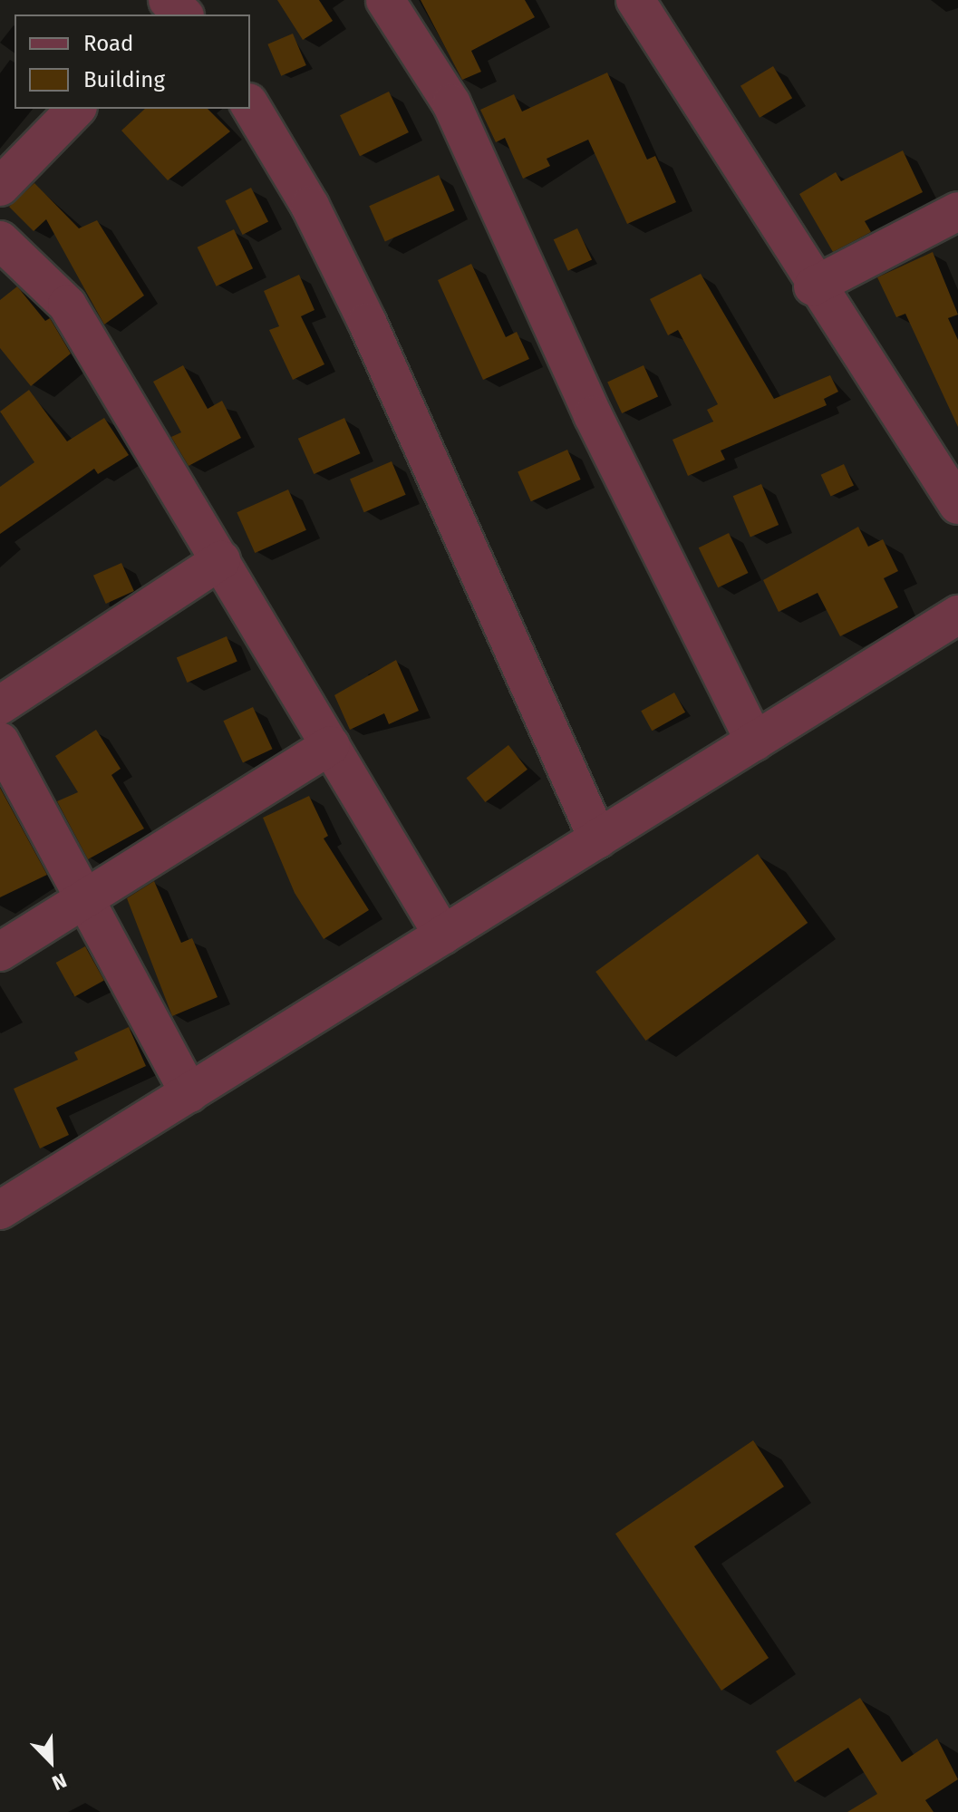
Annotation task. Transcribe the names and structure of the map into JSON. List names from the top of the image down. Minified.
{"legend":["Road","Building"],"north":"bottom right"}
